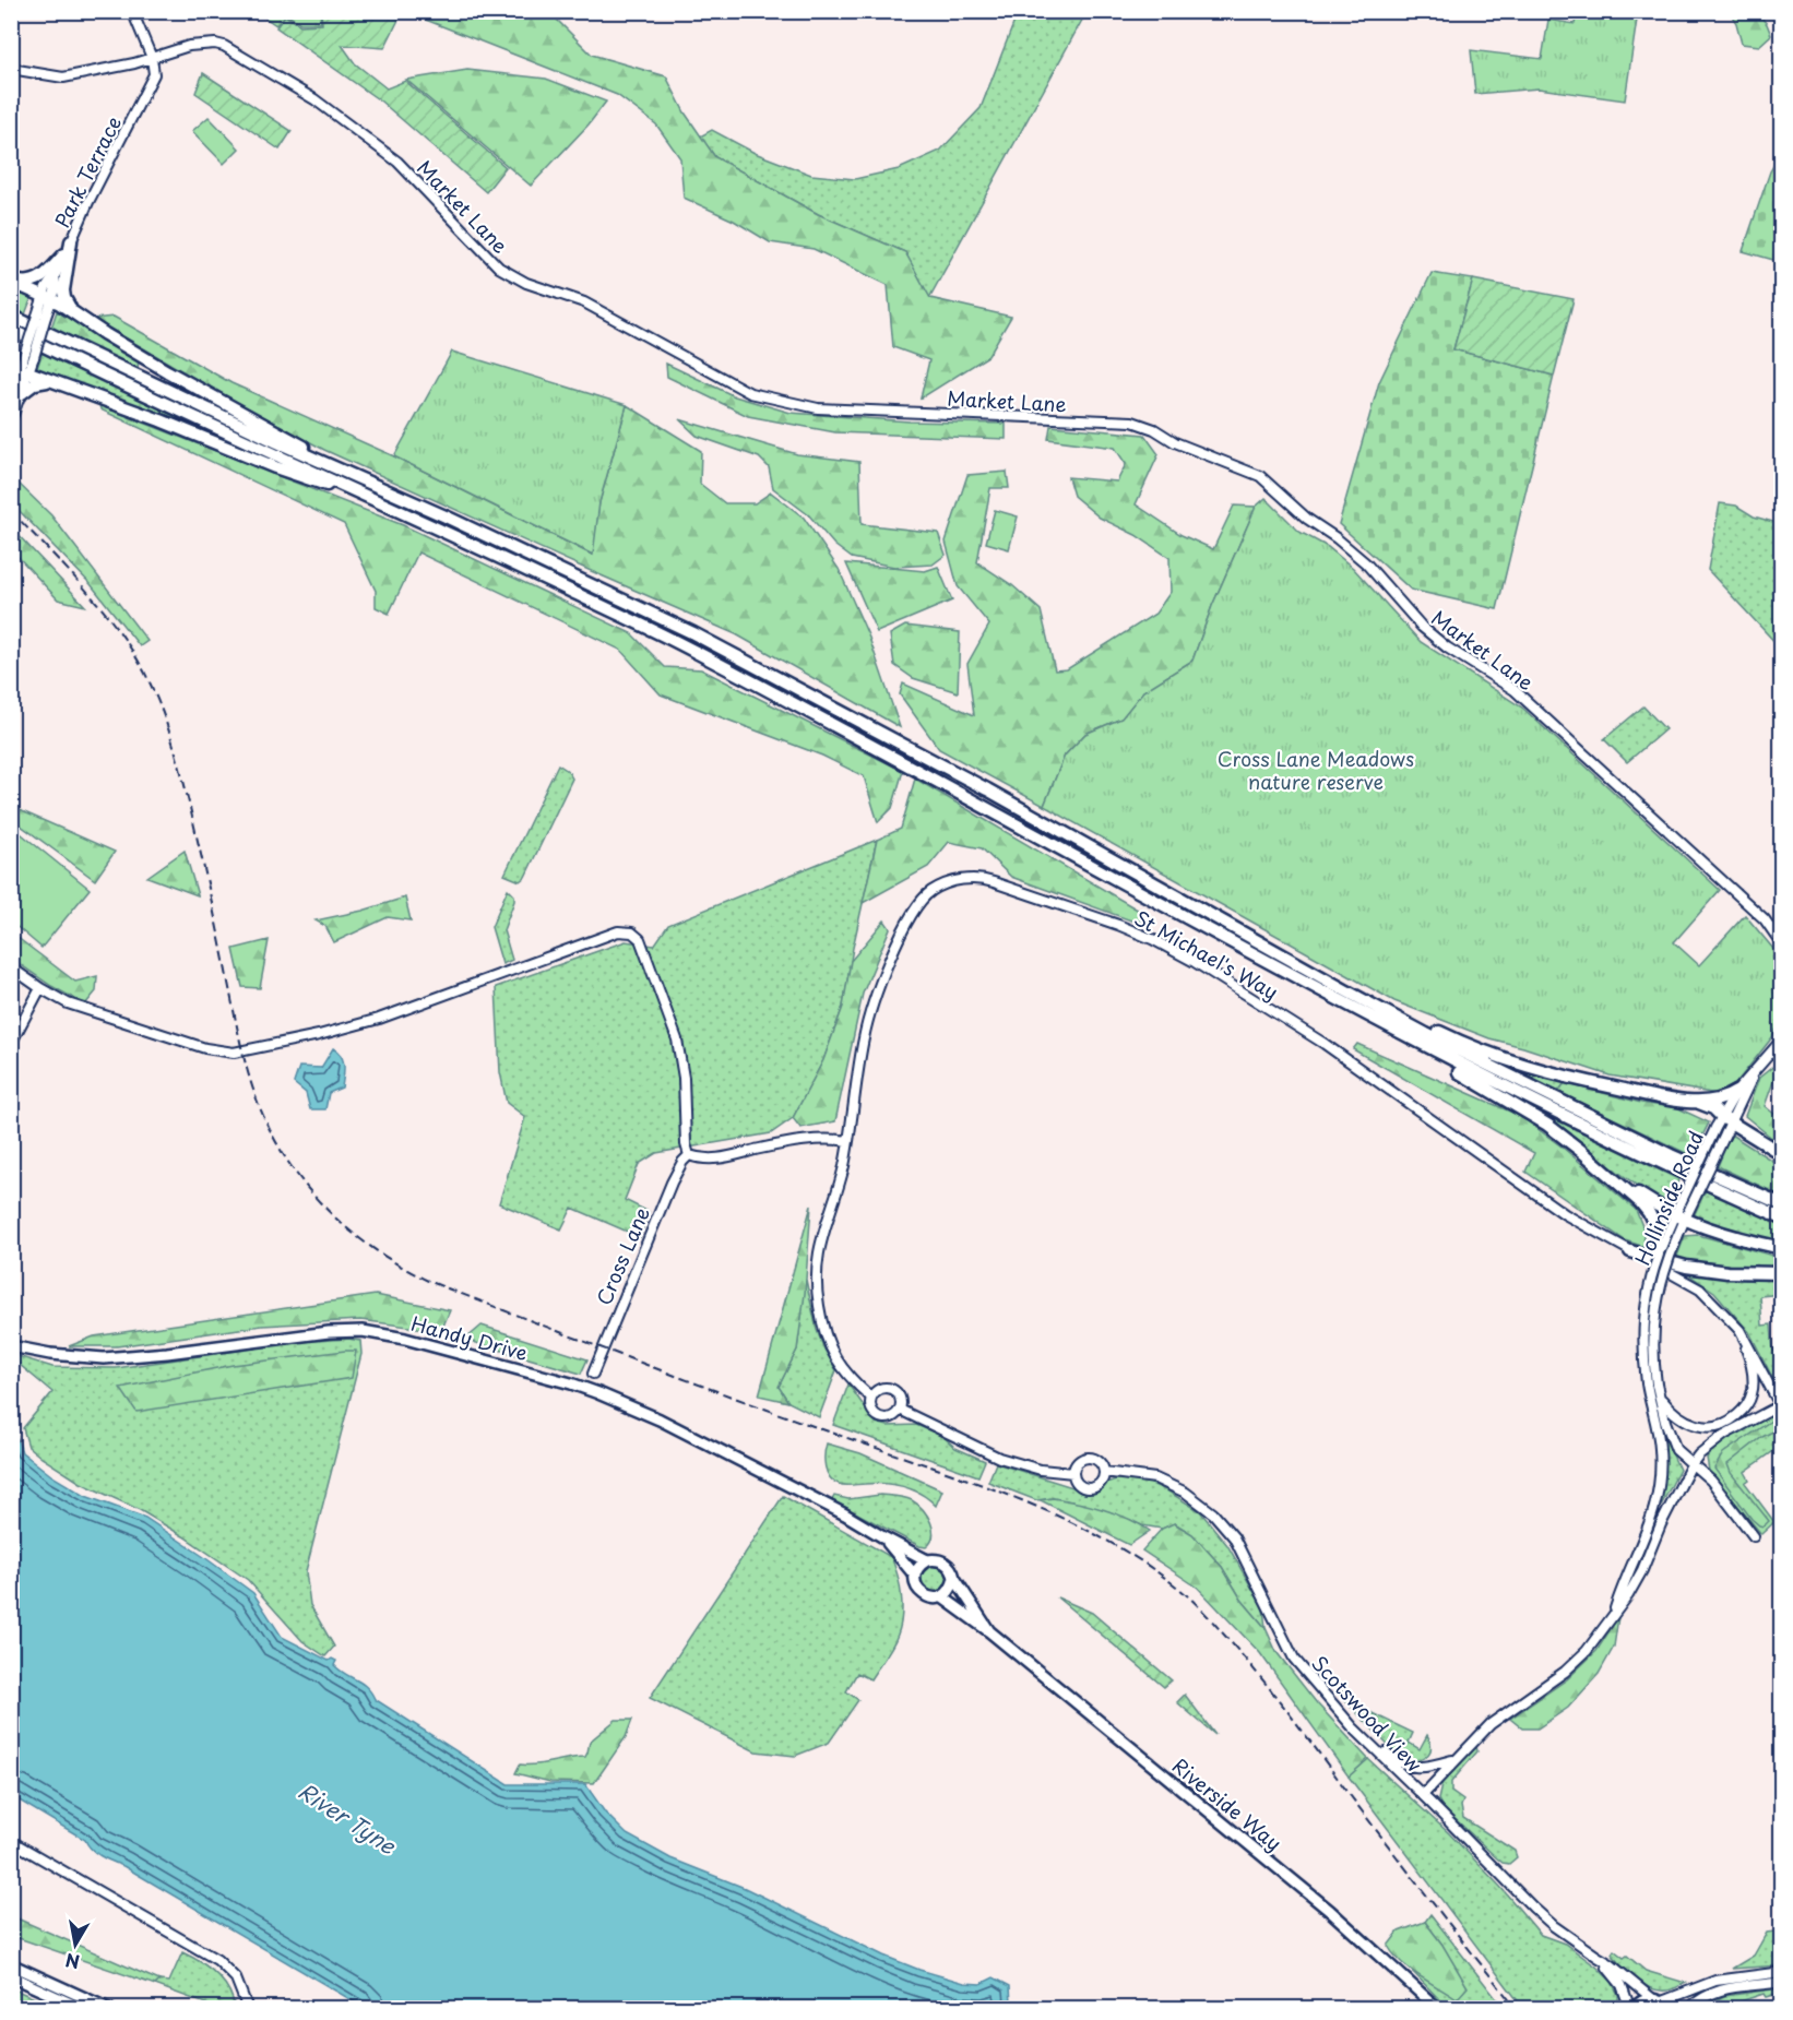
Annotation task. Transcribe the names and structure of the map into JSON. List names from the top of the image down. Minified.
{"streets":{"main road":["Handy Drive","Riverside Way"],"street":["Park Terrace","Market Lane","St Michael's Way","Hollinside Road","Cross Lane","Scotswood View"]},"crossings":[["Park Terrace","Market Lane"],["Hollinside Road","Scotswood View"]],"water":["River Tyne"],"parks":["Cross Lane Meadows nature reserve"],"north":"bottom"}
